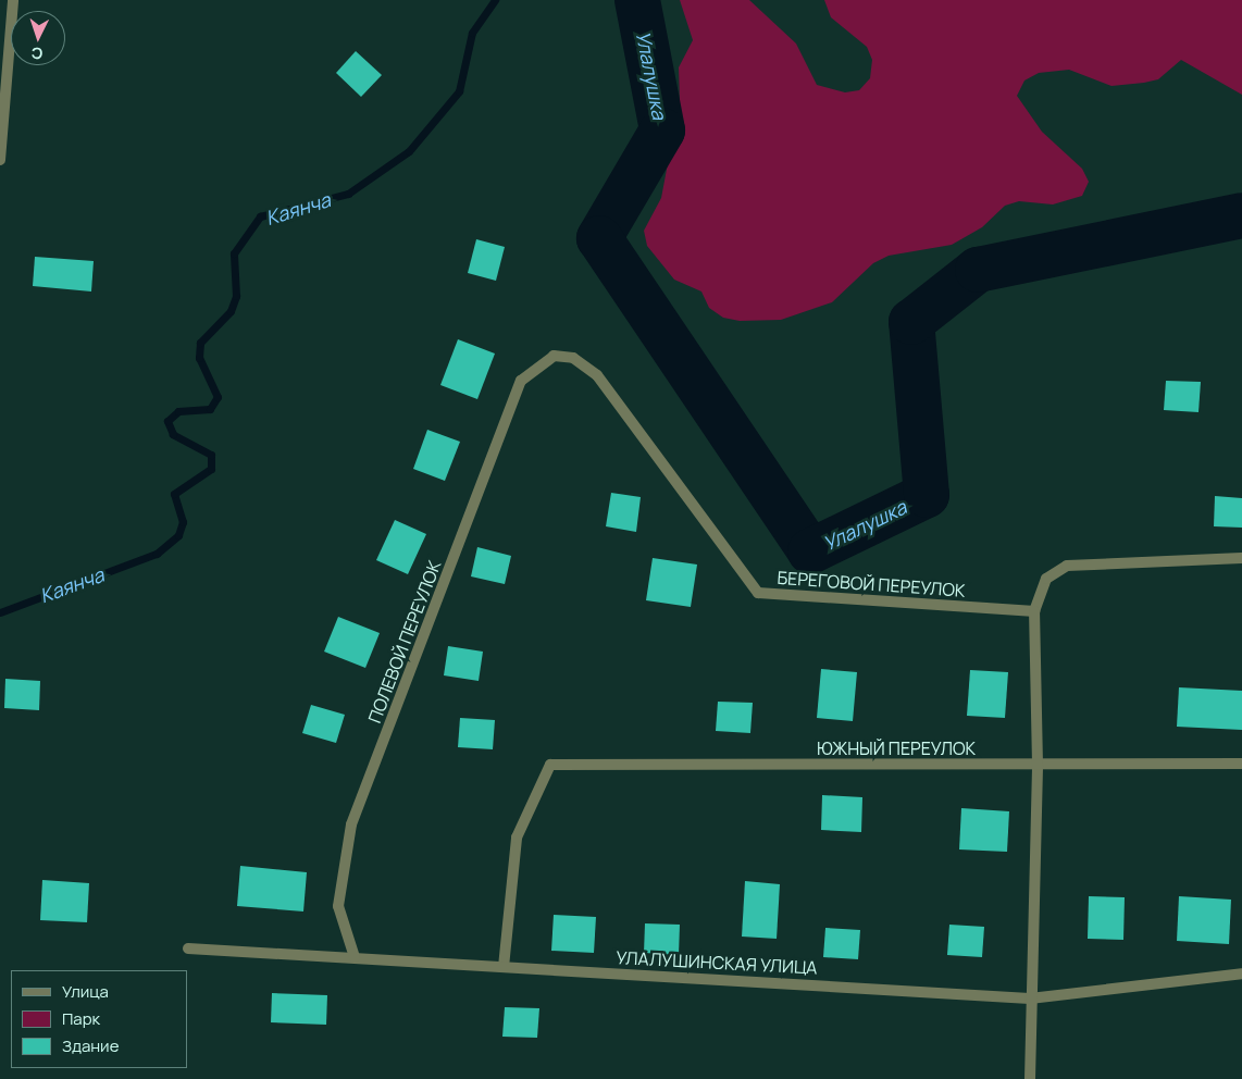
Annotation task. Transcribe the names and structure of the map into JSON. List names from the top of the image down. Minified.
{"streets":{"street":["БЕРЕГОВОЙ ПЕРЕУЛОК","ПОЛЕВОЙ ПЕРЕУЛОК","ЮЖНЫЙ ПЕРЕУЛОК","УЛАЛУШИНСКАЯ УЛИЦА"]},"crossings":[["БЕРЕГОВОЙ ПЕРЕУЛОК","ПОЛЕВОЙ ПЕРЕУЛОК"],["ПОЛЕВОЙ ПЕРЕУЛОК","УЛАЛУШИНСКАЯ УЛИЦА"],["ЮЖНЫЙ ПЕРЕУЛОК","УЛАЛУШИНСКАЯ УЛИЦА"]],"water":["Улалушка","Каянча"],"legend":["Улица","Парк","Здание"],"north":"bottom"}
